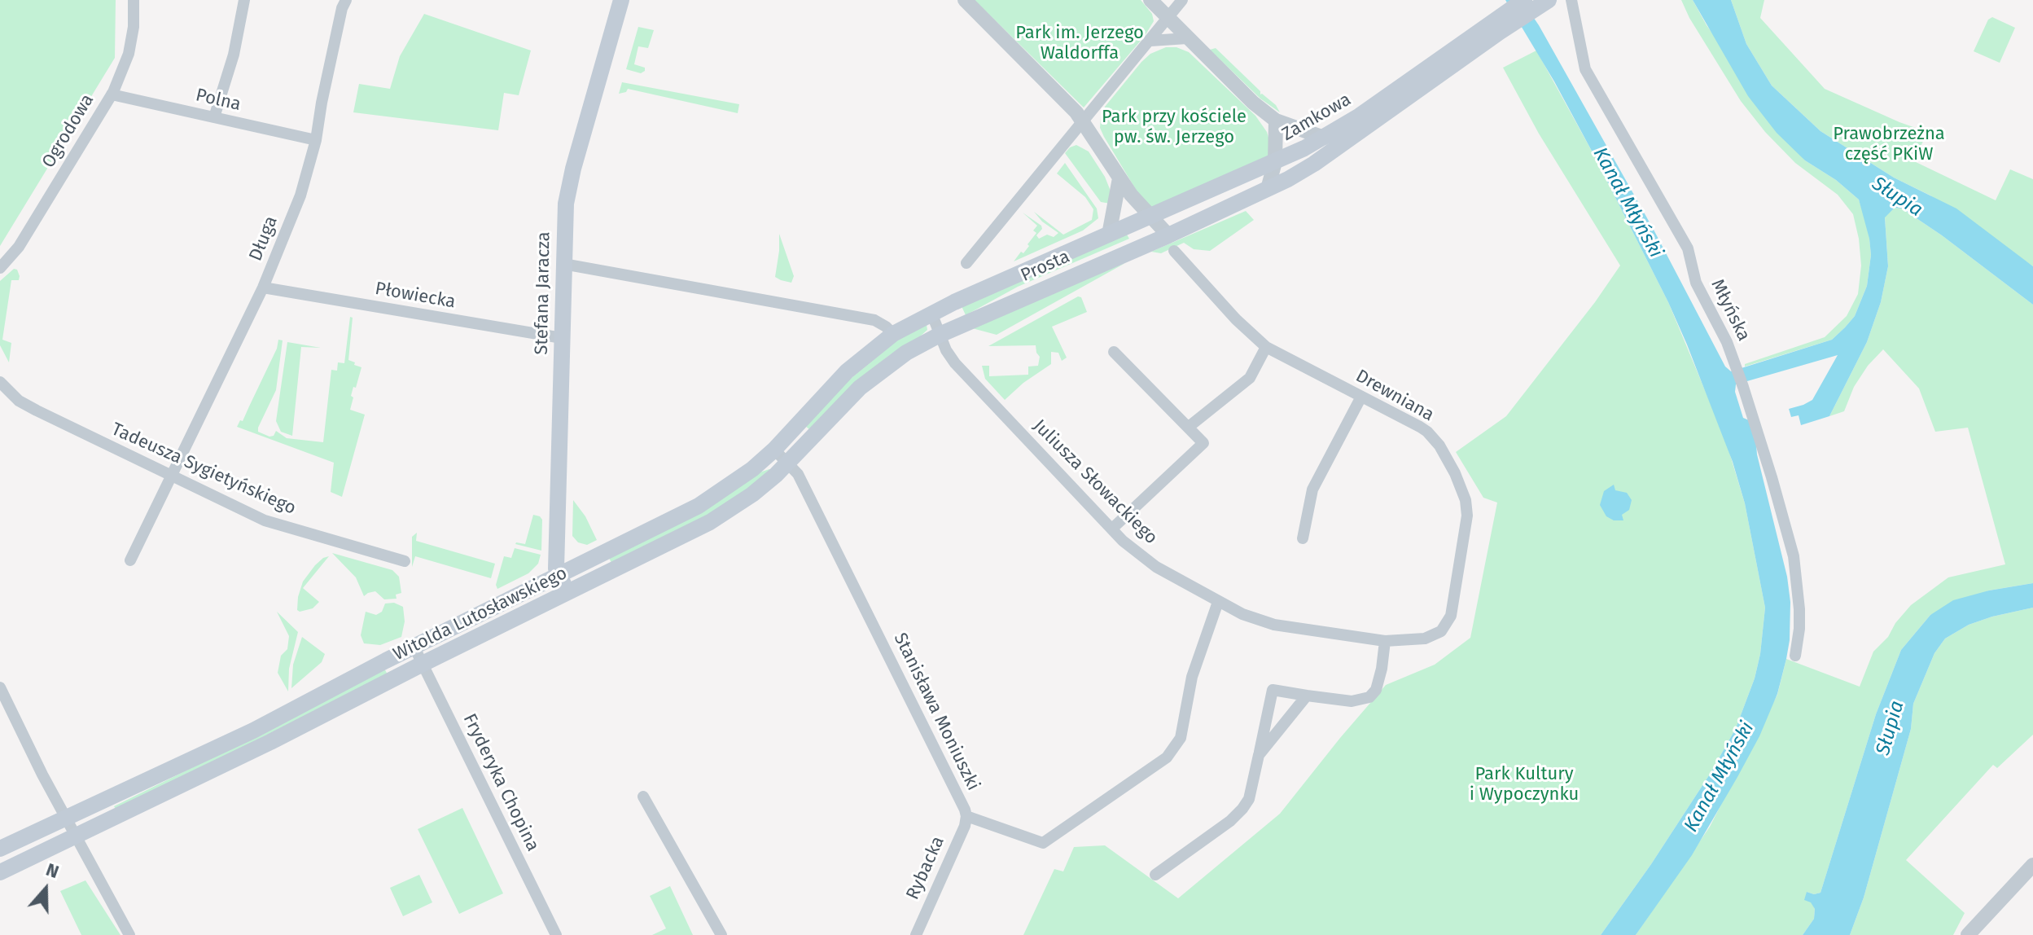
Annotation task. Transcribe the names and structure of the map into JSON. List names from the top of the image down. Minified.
{"streets":{"main road":["Zamkowa","Prosta","Stefana Jaracza","Witolda Lutosławskiego"],"street":["Polna","Ogrodowa","Długa","Płowiecka","Młyńska","Drewniana","Tadeusza Sygietyńskiego","Juliusza Słowackiego","Stanisława Moniuszki","Fryderyka Chopina","Rybacka"]},"crossings":[["Polna","Ogrodowa"],["Polna","Długa"],["Zamkowa","Prosta"],["Zamkowa","Drewniana"],["Długa","Płowiecka"],["Długa","Tadeusza Sygietyńskiego"],["Prosta","Drewniana"],["Prosta","Juliusza Słowackiego"],["Prosta","Witolda Lutosławskiego"],["Stefana Jaracza","Płowiecka"],["Stefana Jaracza","Witolda Lutosławskiego"],["Drewniana","Juliusza Słowackiego"],["Juliusza Słowackiego","Witolda Lutosławskiego"],["Juliusza Słowackiego","Stanisława Moniuszki"],["Witolda Lutosławskiego","Stanisława Moniuszki"],["Witolda Lutosławskiego","Fryderyka Chopina"],["Stanisława Moniuszki","Rybacka"]],"water":["Słupia","Kanał Młyński"],"parks":["Park im. Jerzego Waldorffa","Park przy kościele pw. św. Jerzego","Prawobrzeżna część PKiW","Park Kultury i Wypoczynku"],"north":"top"}
